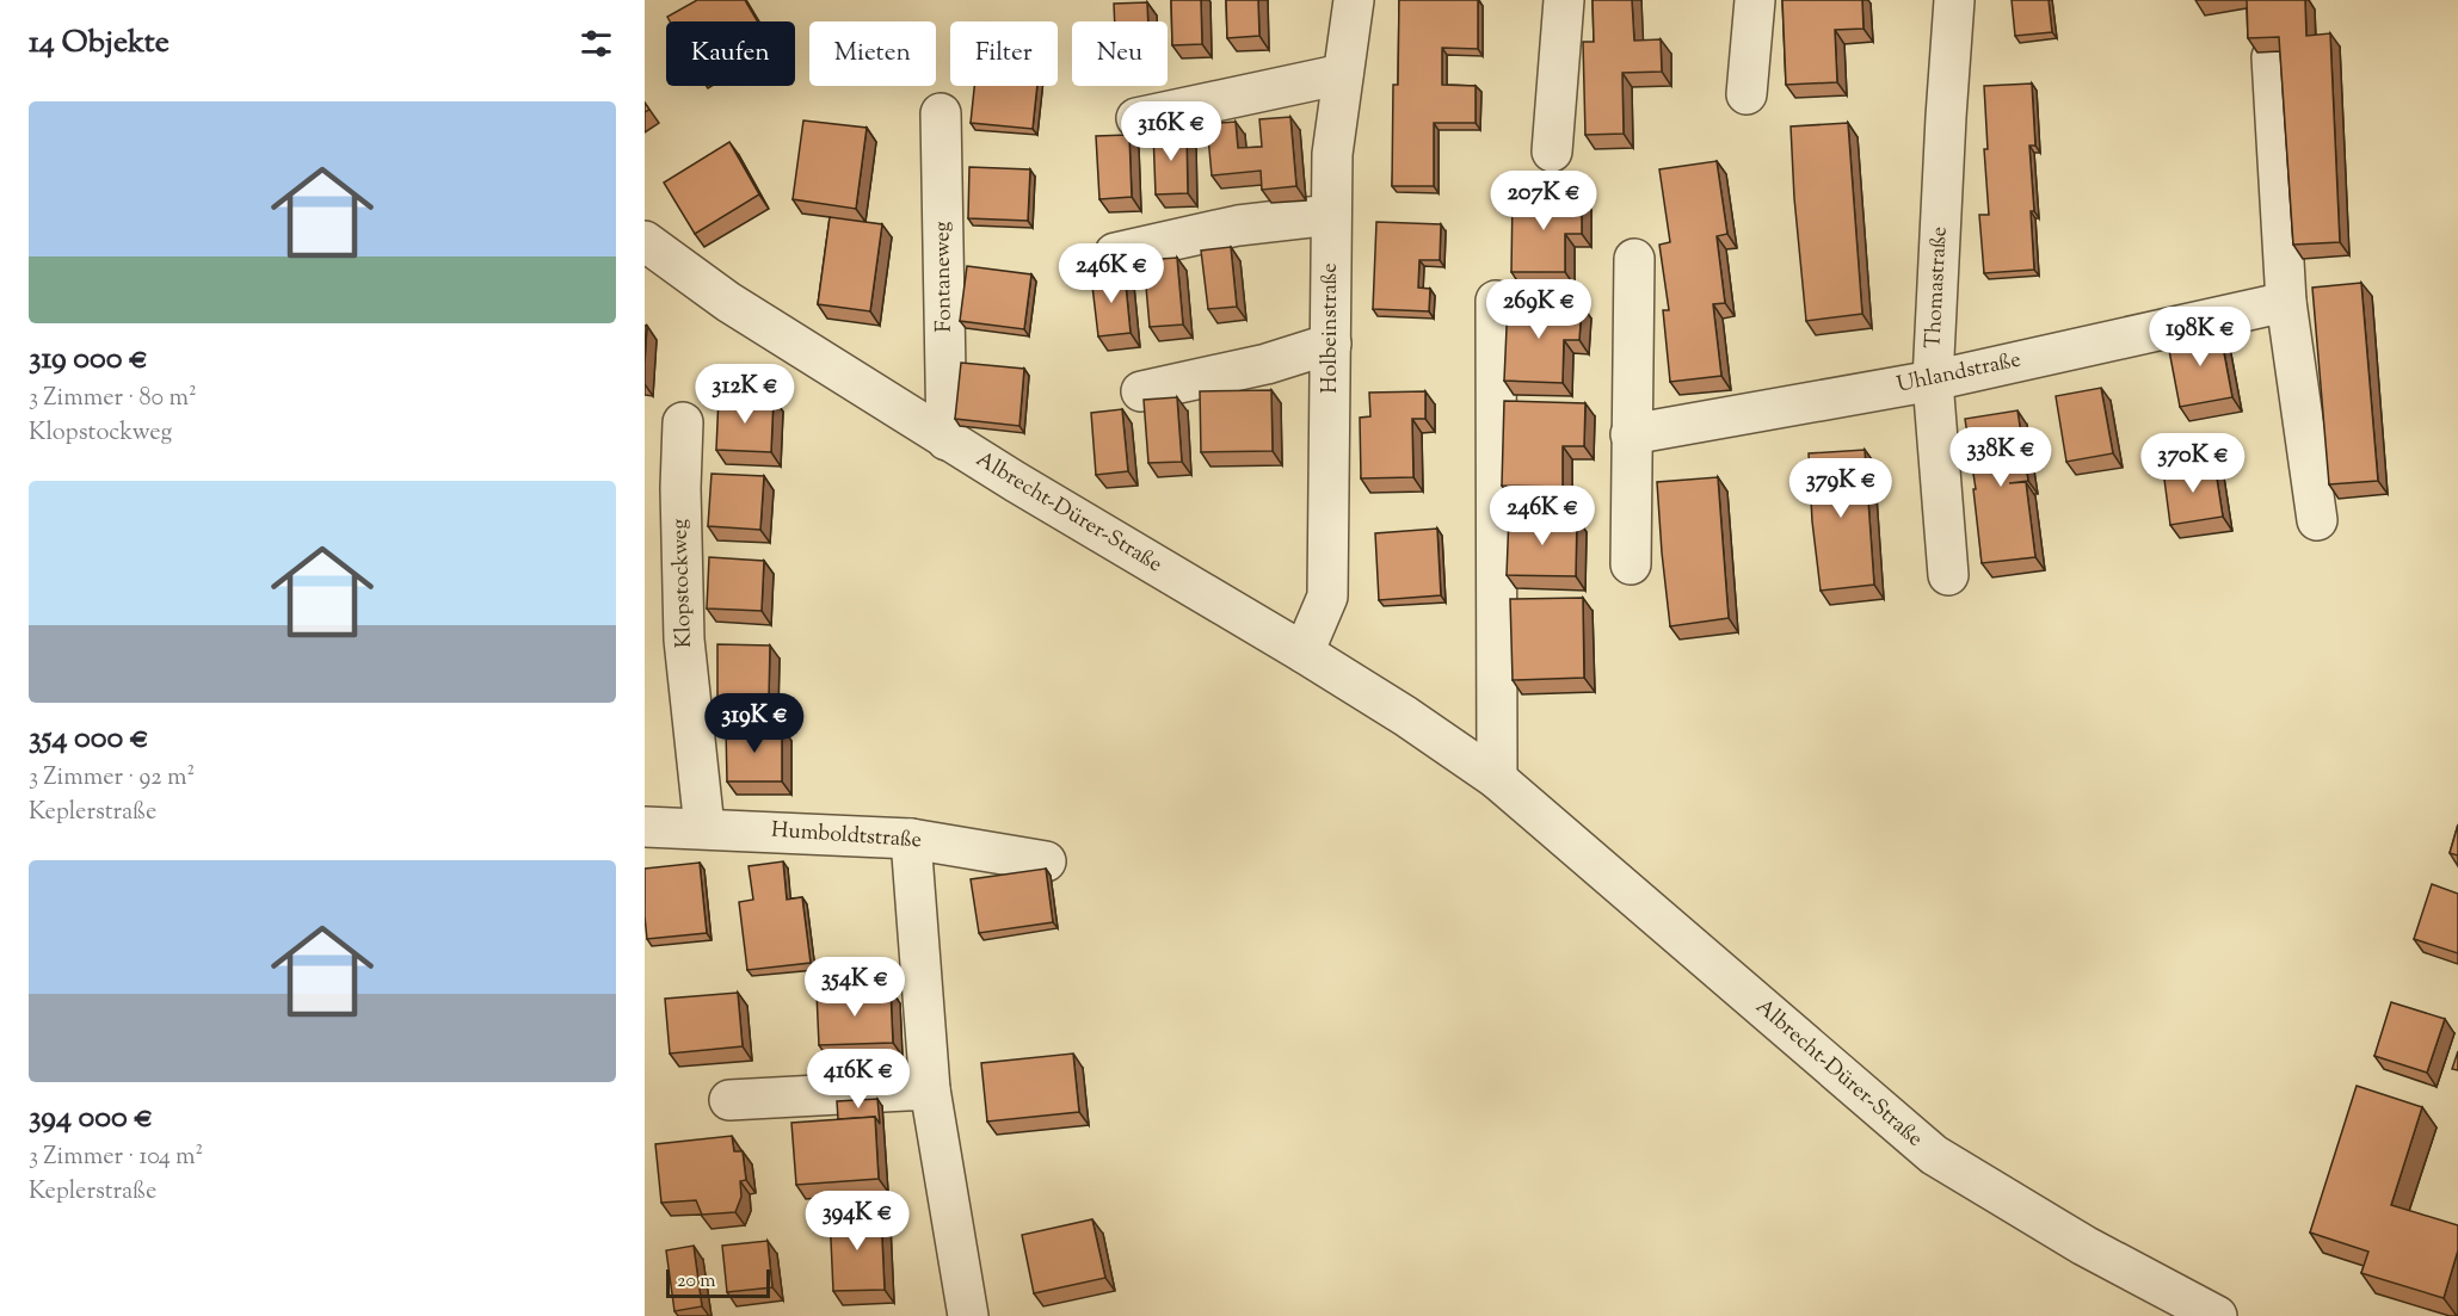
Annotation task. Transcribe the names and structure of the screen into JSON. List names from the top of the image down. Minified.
{"streets":{"street":["Fontaneweg","Thomastraße","Holbeinstraße","Uhlandstraße","Albrecht-Dürer-Straße","Klopstockweg","Humboldtstraße"]},"crossings":[["Fontaneweg","Albrecht-Dürer-Straße"],["Thomastraße","Uhlandstraße"],["Holbeinstraße","Albrecht-Dürer-Straße"],["Klopstockweg","Humboldtstraße"]],"scale_bar":"20 m","page":{"heading":"14 Objekte","chip":["Kaufen","Mieten","Filter","Neu"],"list":[{"name":"319 000 €","note":"3 Zimmer · 80 m² · Klopstockweg"},{"name":"354 000 €","note":"3 Zimmer · 92 m² · Keplerstraße"},{"name":"394 000 €","note":"3 Zimmer · 104 m² · Keplerstraße"}],"price":["316K €","207K €","246K €","269K €","198K €","312K €","338K €","370K €","379K €","246K €","319K €","354K €","416K €","394K €"],"scale":"20 m"}}
